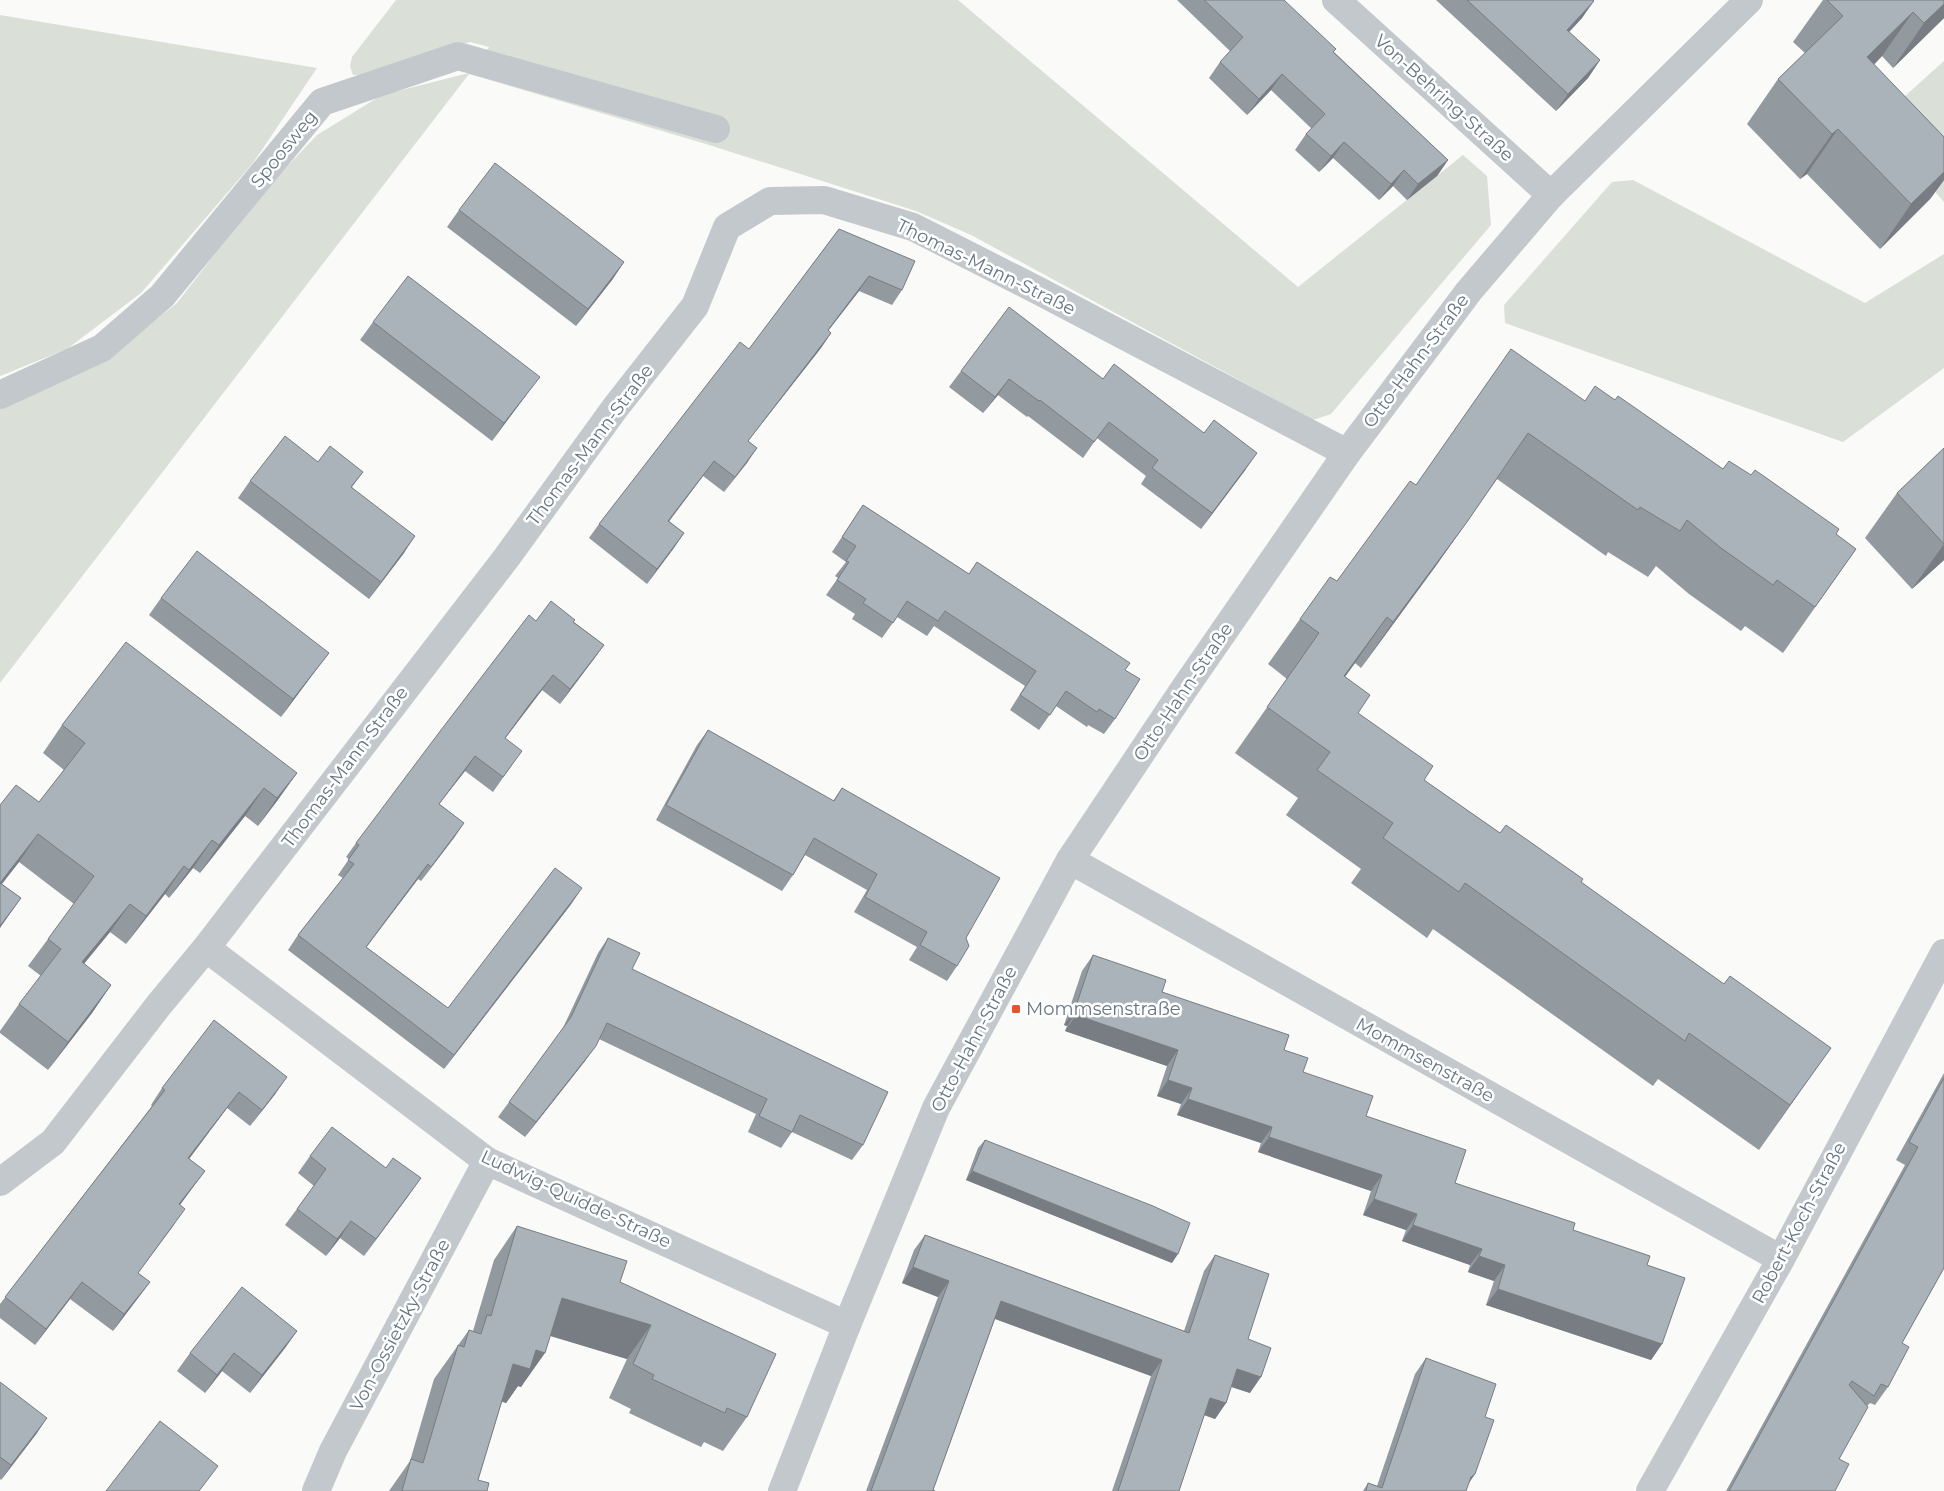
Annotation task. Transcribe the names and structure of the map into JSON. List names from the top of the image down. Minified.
{"streets":{"street":["Von-Behring-Straße","Spoosweg","Thomas-Mann-Straße","Otto-Hahn-Straße","Mommsenstraße","Ludwig-Quidde-Straße","Robert-Koch-Straße","Von-Ossietzky-Straße"]},"crossings":[["Von-Behring-Straße","Otto-Hahn-Straße"],["Thomas-Mann-Straße","Otto-Hahn-Straße"],["Thomas-Mann-Straße","Ludwig-Quidde-Straße"],["Otto-Hahn-Straße","Mommsenstraße"],["Otto-Hahn-Straße","Ludwig-Quidde-Straße"],["Mommsenstraße","Robert-Koch-Straße"],["Ludwig-Quidde-Straße","Von-Ossietzky-Straße"]],"places":{"transit":["Mommsenstraße"]}}
